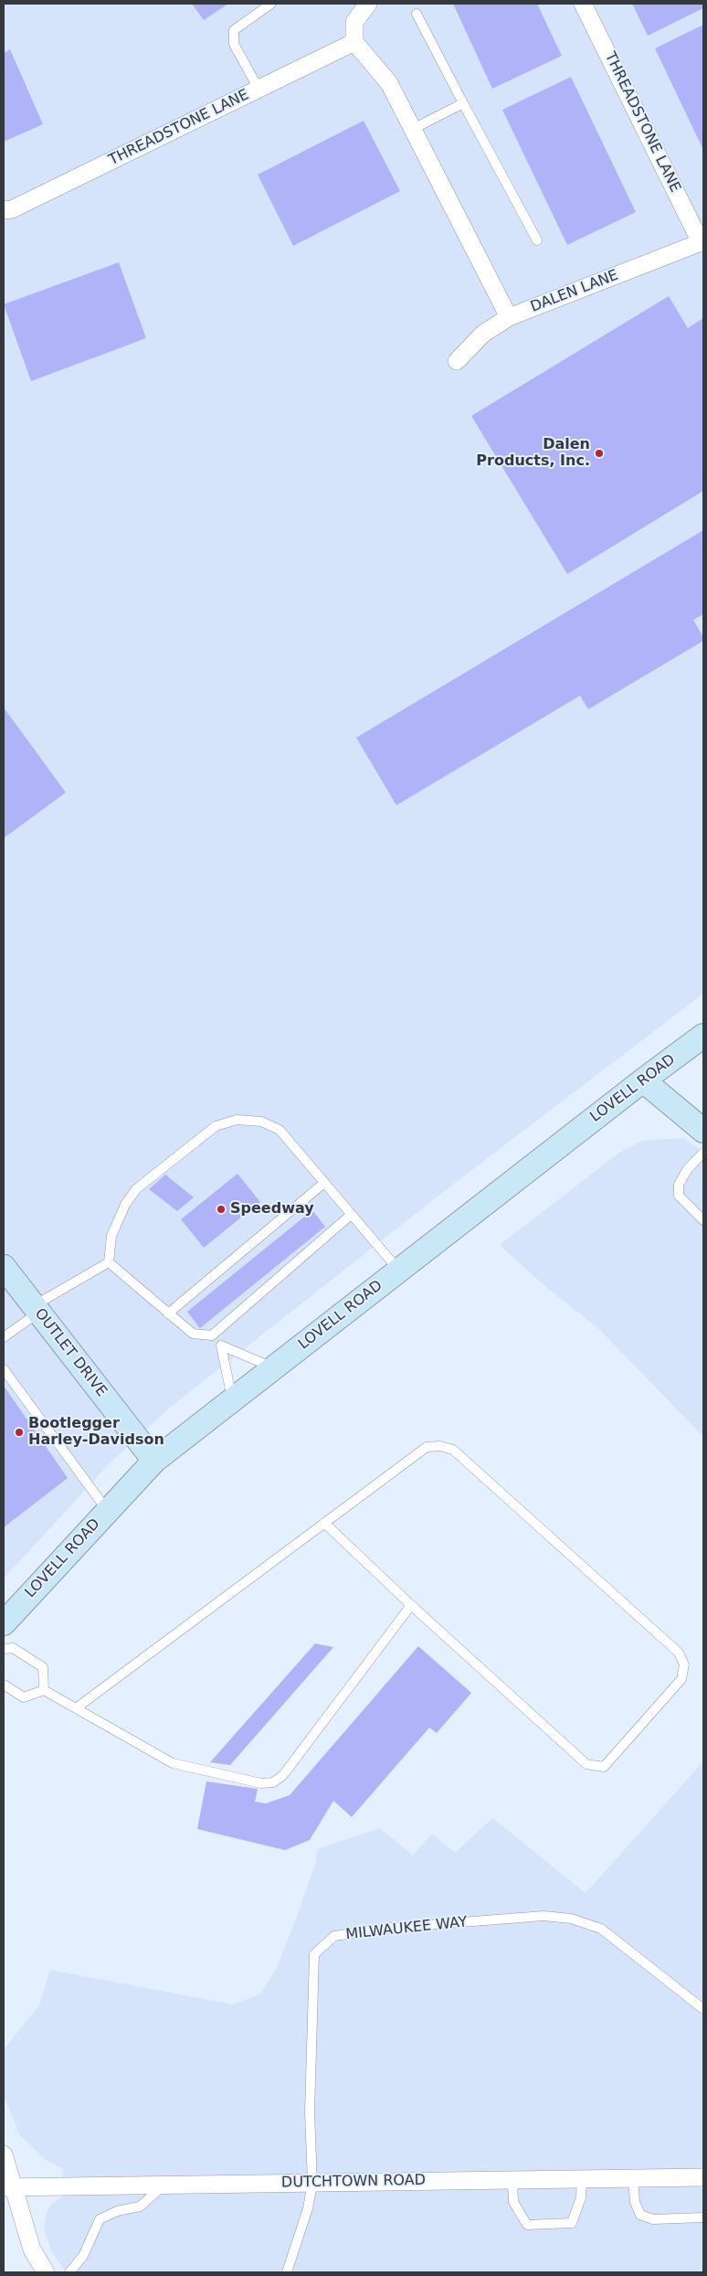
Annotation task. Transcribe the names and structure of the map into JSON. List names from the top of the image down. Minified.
{"streets":{"main road":["LOVELL ROAD","OUTLET DRIVE"],"street":["THREADSTONE LANE","DALEN LANE","DUTCHTOWN ROAD"],"lane":["MILWAUKEE WAY"]},"crossings":[["THREADSTONE LANE","DALEN LANE"],["LOVELL ROAD","OUTLET DRIVE"],["MILWAUKEE WAY","DUTCHTOWN ROAD"]],"places":["Dalen Products, Inc.","Speedway","Bootlegger Harley-Davidson"]}
